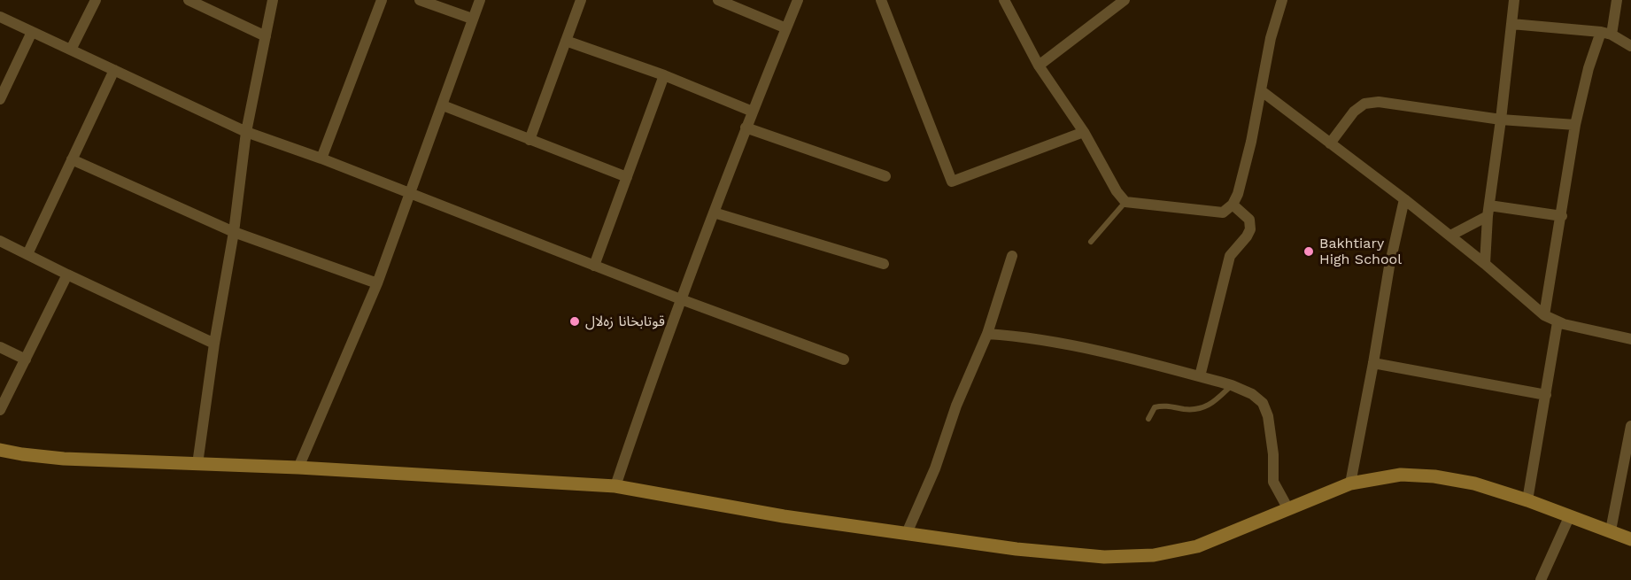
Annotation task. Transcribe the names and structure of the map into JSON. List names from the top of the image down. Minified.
{"places":["Bakhtiary High School","قوتابخانا زەلال"]}
